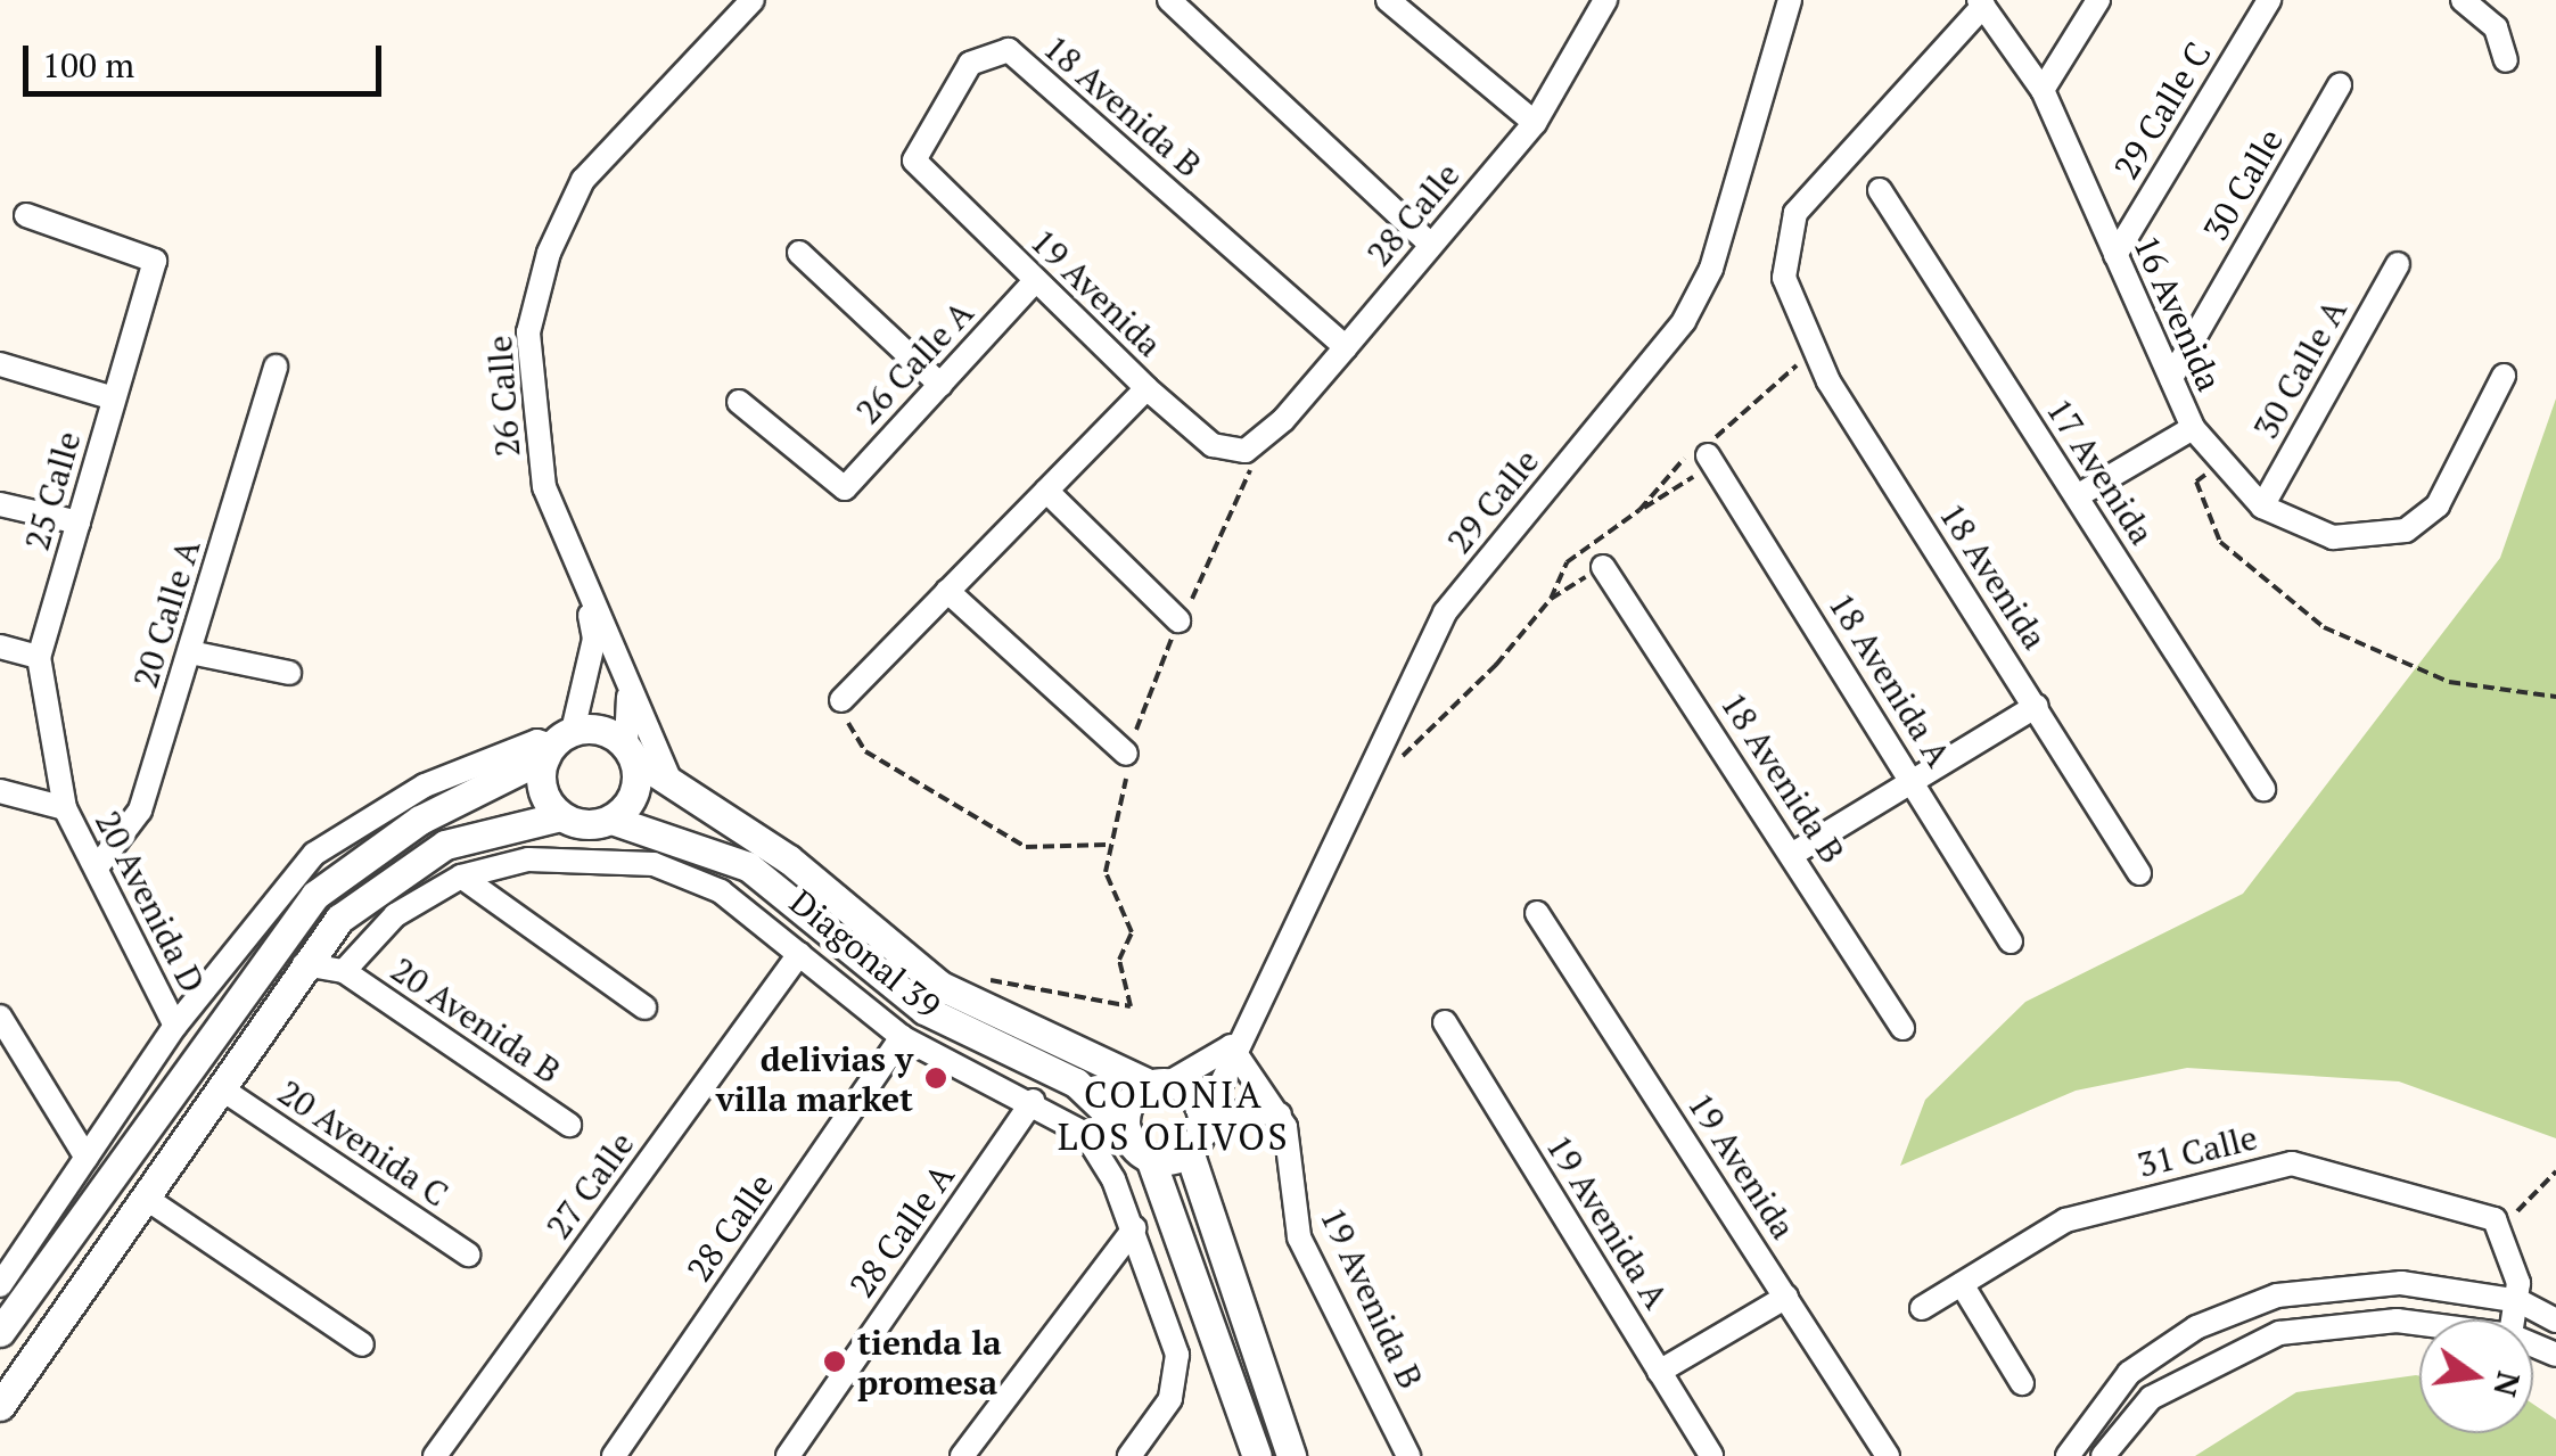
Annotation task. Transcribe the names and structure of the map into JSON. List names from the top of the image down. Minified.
{"streets":{"street":["18 Avenida B","29 Calle C","30 Calle","28 Calle","19 Avenida","16 Avenida","26 Calle A","30 Calle A","26 Calle","17 Avenida","25 Calle","29 Calle","18 Avenida","20 Calle A","18 Avenida A","20 Avenida D","Diagonal 39","20 Avenida B","20 Avenida C","31 Calle","27 Calle","19 Avenida A","28 Calle A","19 Avenida B"]},"crossings":[["18 Avenida B","28 Calle"],["18 Avenida B","19 Avenida"],["29 Calle C","16 Avenida"],["30 Calle","16 Avenida"],["28 Calle","19 Avenida"],["28 Calle","Diagonal 39"],["19 Avenida","26 Calle A"],["16 Avenida","30 Calle A"],["16 Avenida","18 Avenida"],["26 Calle","Diagonal 39"],["25 Calle","20 Avenida D"],["29 Calle","Diagonal 39"],["29 Calle","19 Avenida B"],["20 Calle A","20 Avenida D"],["Diagonal 39","20 Avenida B"],["Diagonal 39","27 Calle"],["Diagonal 39","28 Calle A"]],"districts":["COLONIA LOS OLIVOS"],"places":["delivias y villa market","tienda la promesa"],"scale_bar":"100 m","north":"right"}
